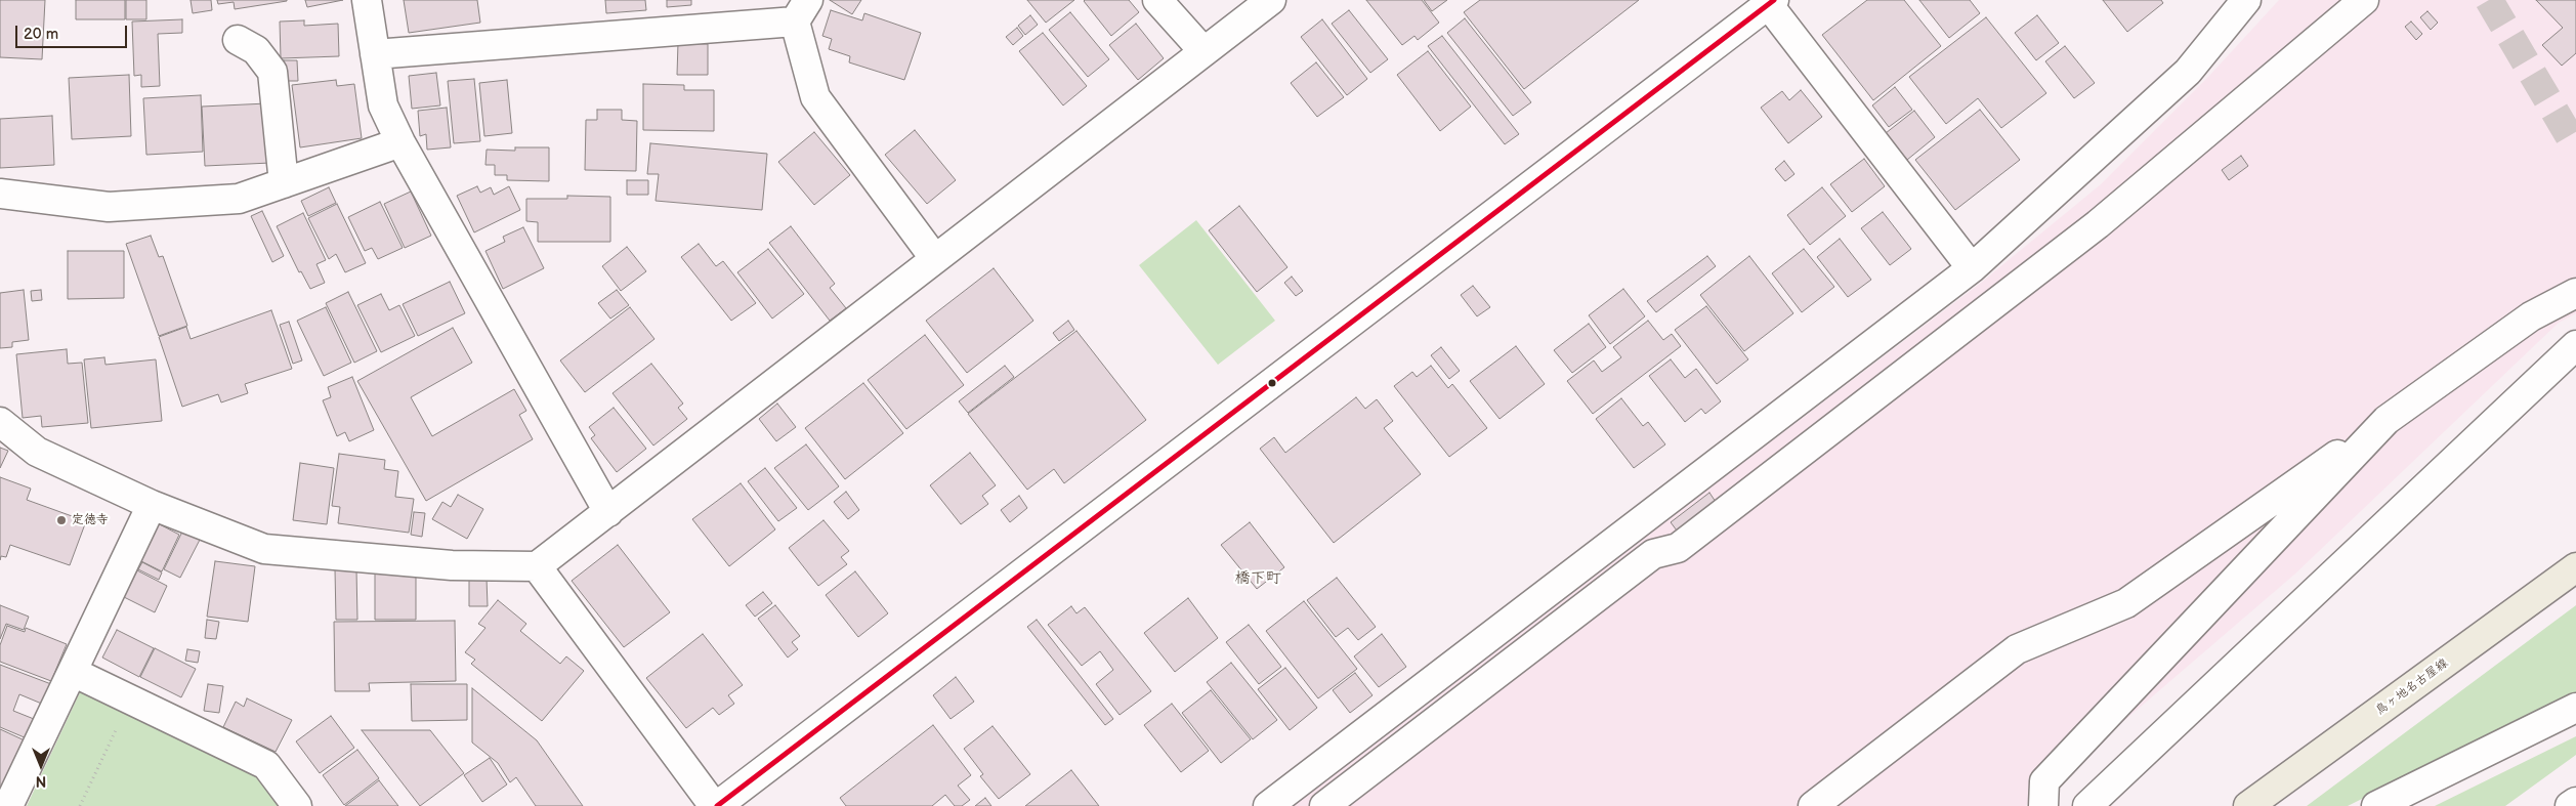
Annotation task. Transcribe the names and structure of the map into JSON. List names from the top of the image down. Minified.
{"streets":{"main road":["鳥ヶ地名古屋線"]},"districts":["橋下町"],"places":["定徳寺"],"scale_bar":"20 m","north":"bottom"}
